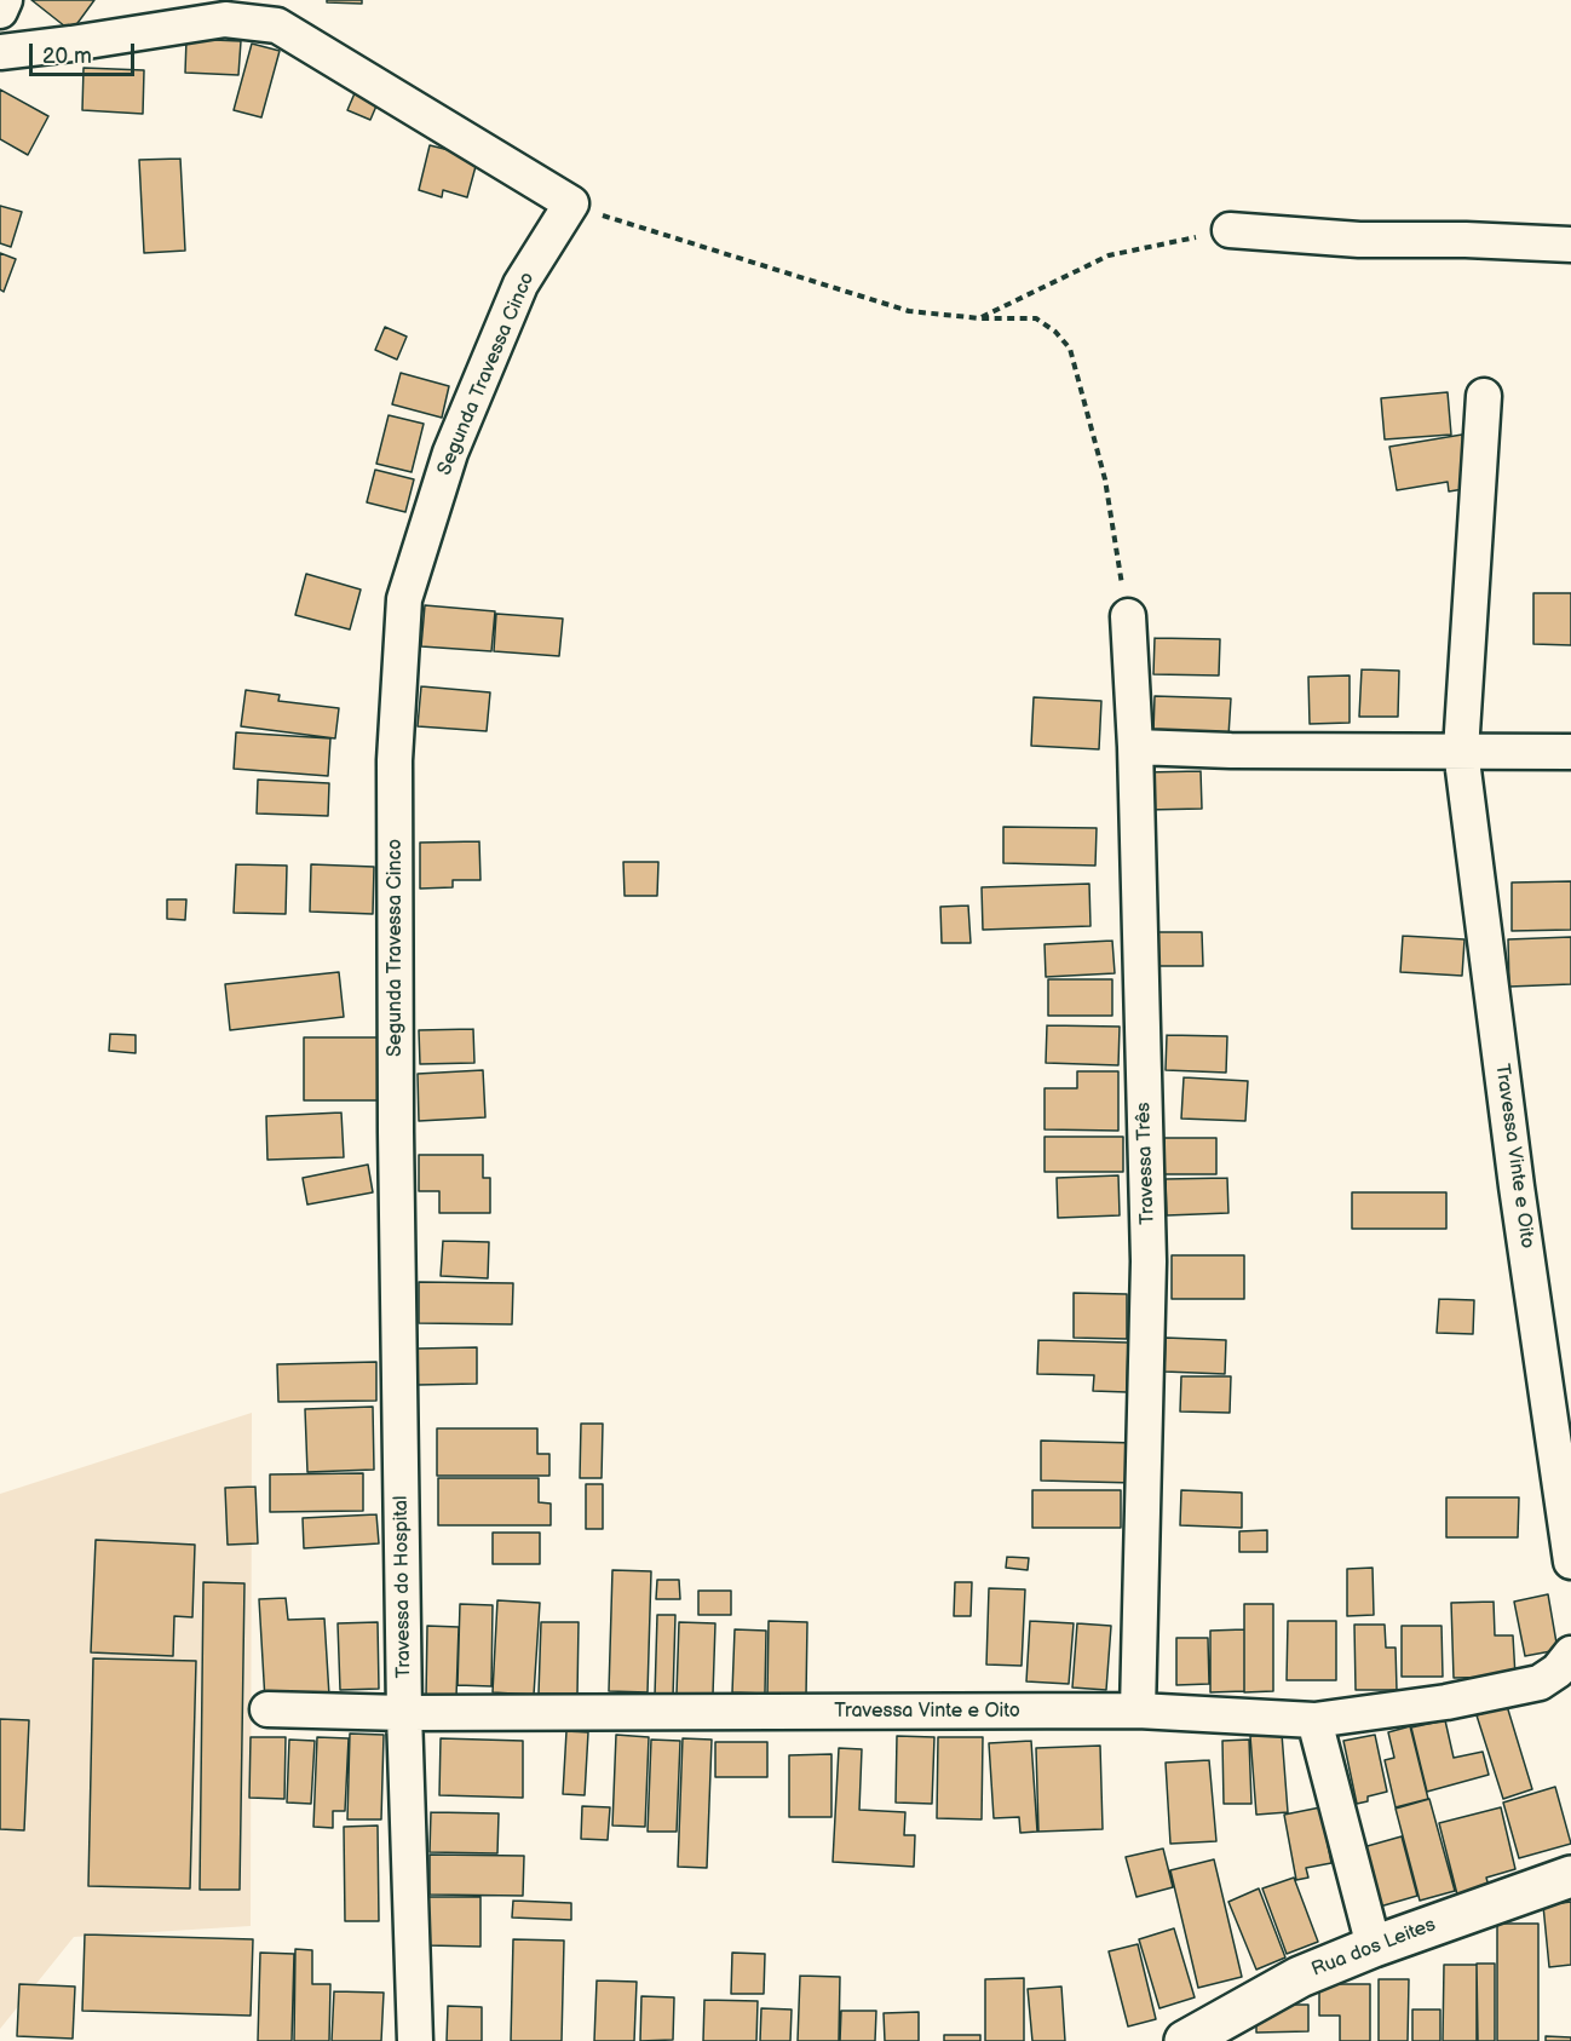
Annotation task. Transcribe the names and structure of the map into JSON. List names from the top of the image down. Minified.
{"streets":{"street":["Segunda Travessa Cinco","Travessa Vinte e Oito","Travessa Três","Travessa do Hospital","Rua dos Leites"]},"crossings":[["Segunda Travessa Cinco","Travessa do Hospital"],["Travessa Vinte e Oito","Travessa Três"],["Travessa Vinte e Oito","Travessa do Hospital"]],"scale_bar":"20 m"}
